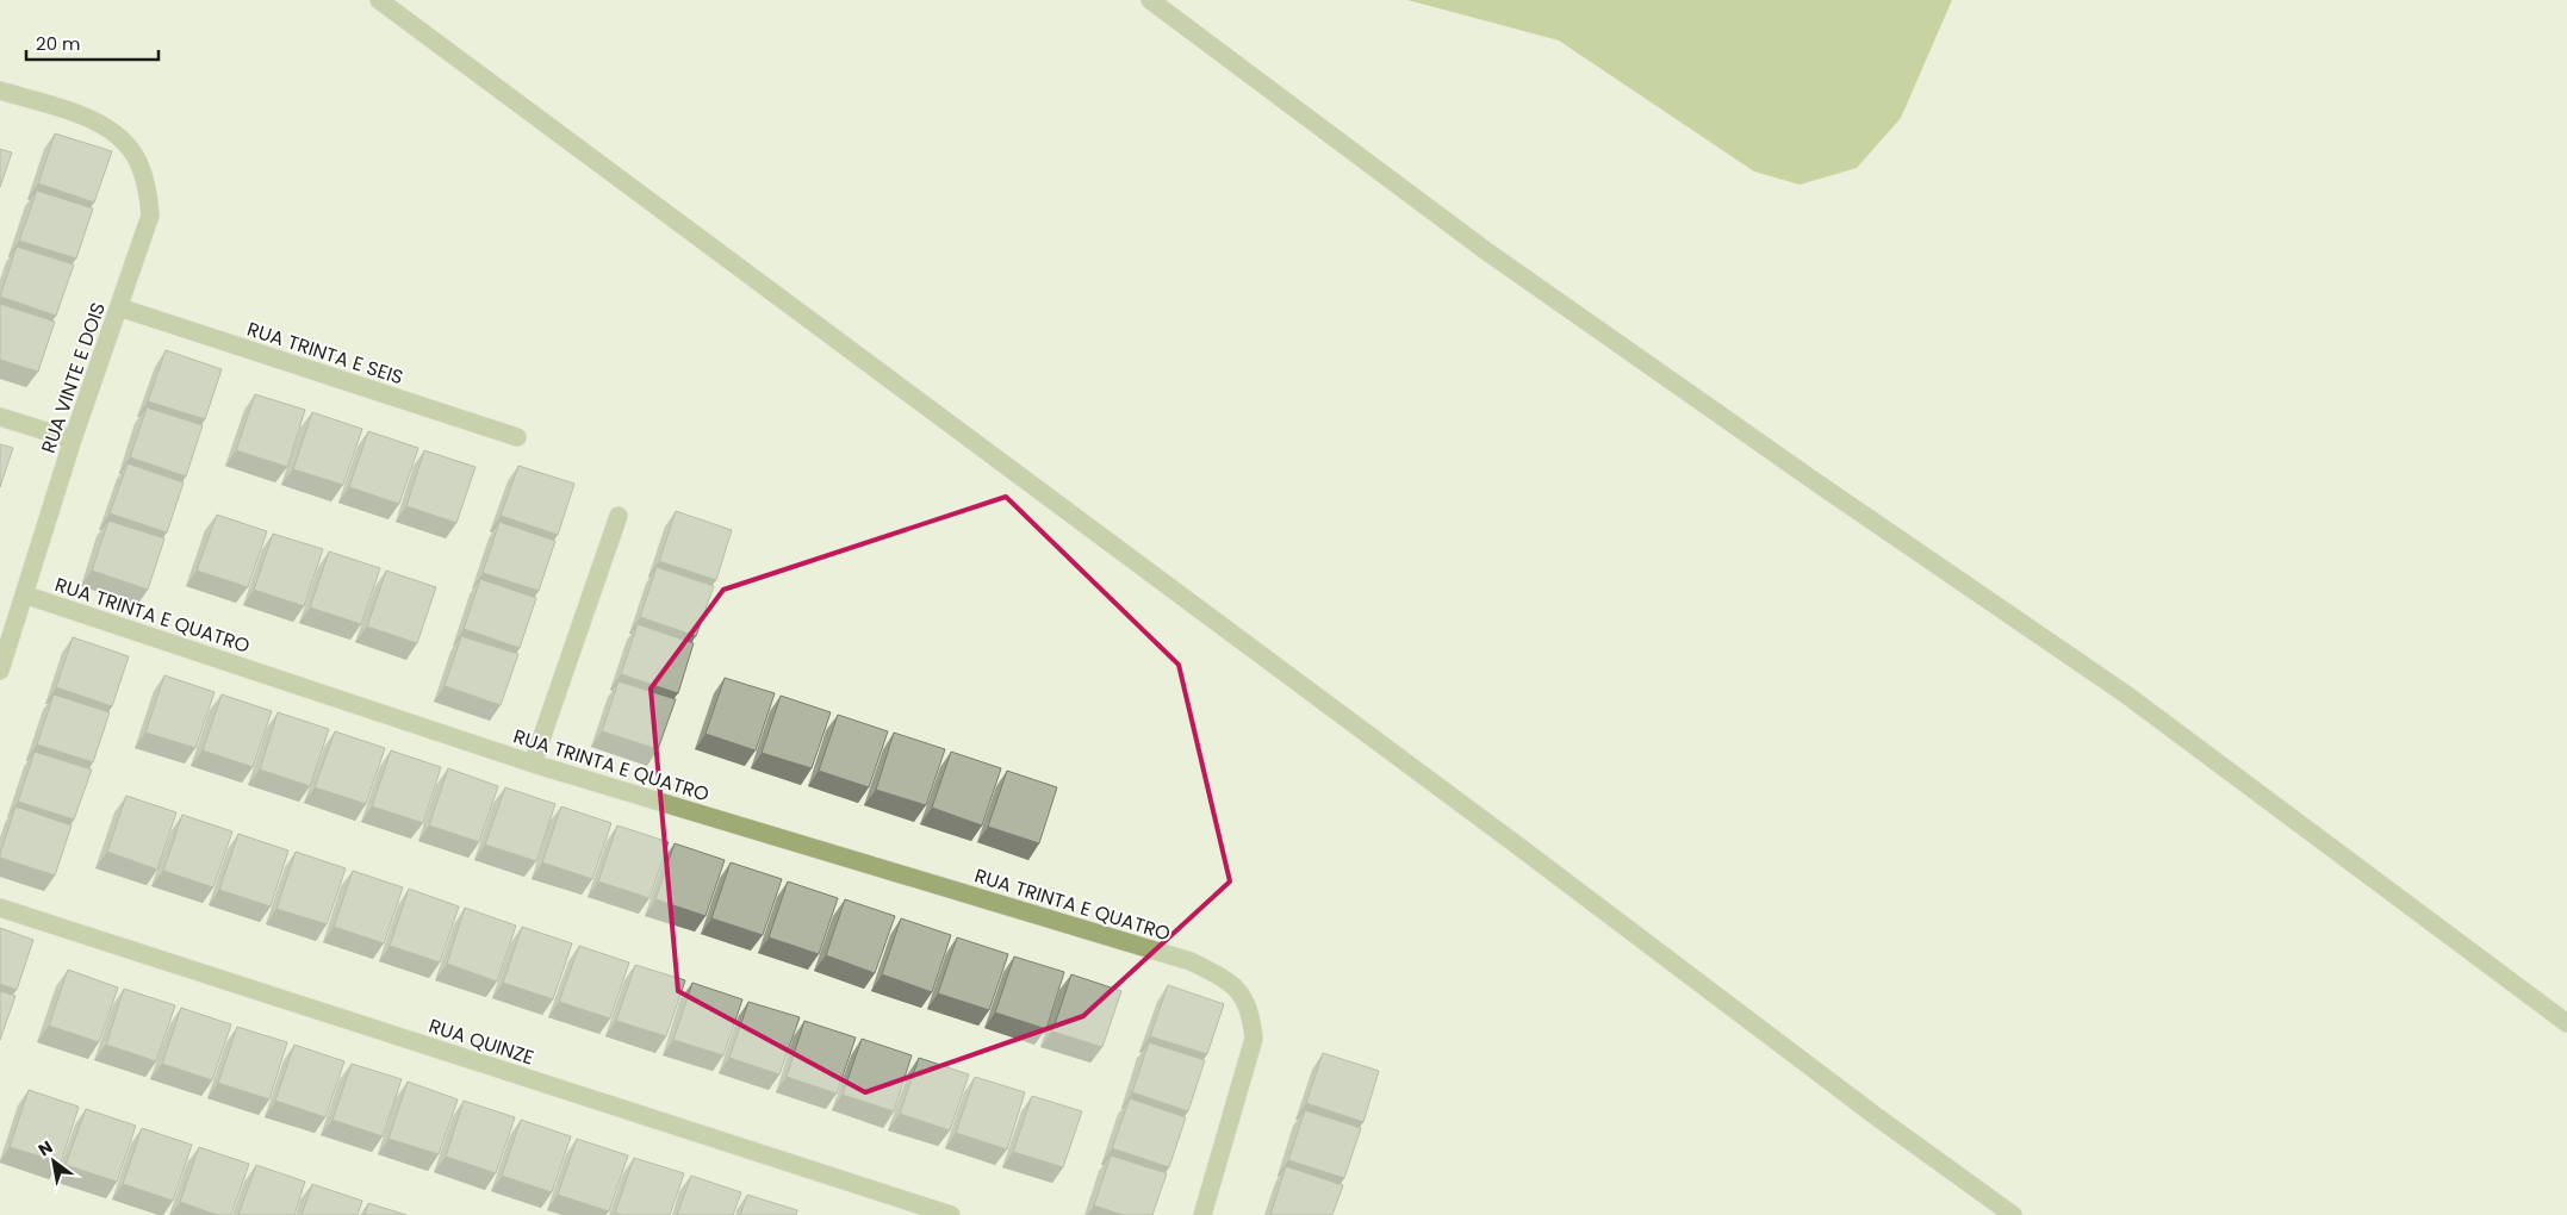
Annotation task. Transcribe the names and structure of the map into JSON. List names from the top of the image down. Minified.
{"streets":{"street":["RUA TRINTA E SEIS","RUA VINTE E DOIS","RUA TRINTA E QUATRO","RUA QUINZE"]},"crossings":[["RUA TRINTA E SEIS","RUA VINTE E DOIS"],["RUA VINTE E DOIS","RUA TRINTA E QUATRO"]],"scale_bar":"20 m","north":"top left"}
